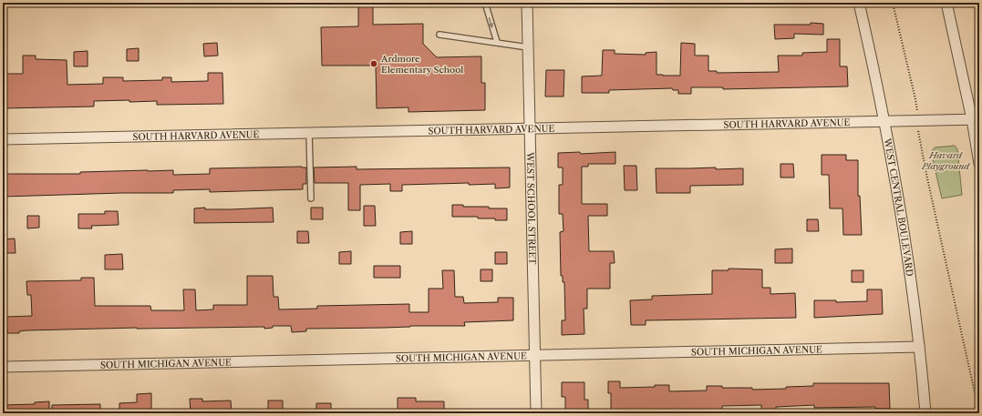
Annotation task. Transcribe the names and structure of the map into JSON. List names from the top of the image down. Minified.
{"streets":{"street":["SOUTH HARVARD AVENUE","WEST CENTRAL BOULEVARD","WEST SCHOOL STREET","SOUTH MICHIGAN AVENUE"]},"crossings":[["SOUTH HARVARD AVENUE","WEST CENTRAL BOULEVARD"],["SOUTH HARVARD AVENUE","WEST SCHOOL STREET"],["WEST CENTRAL BOULEVARD","SOUTH MICHIGAN AVENUE"],["WEST SCHOOL STREET","SOUTH MICHIGAN AVENUE"]],"parks":["Havard Playground"],"places":["Ardmore Elementary School"]}
